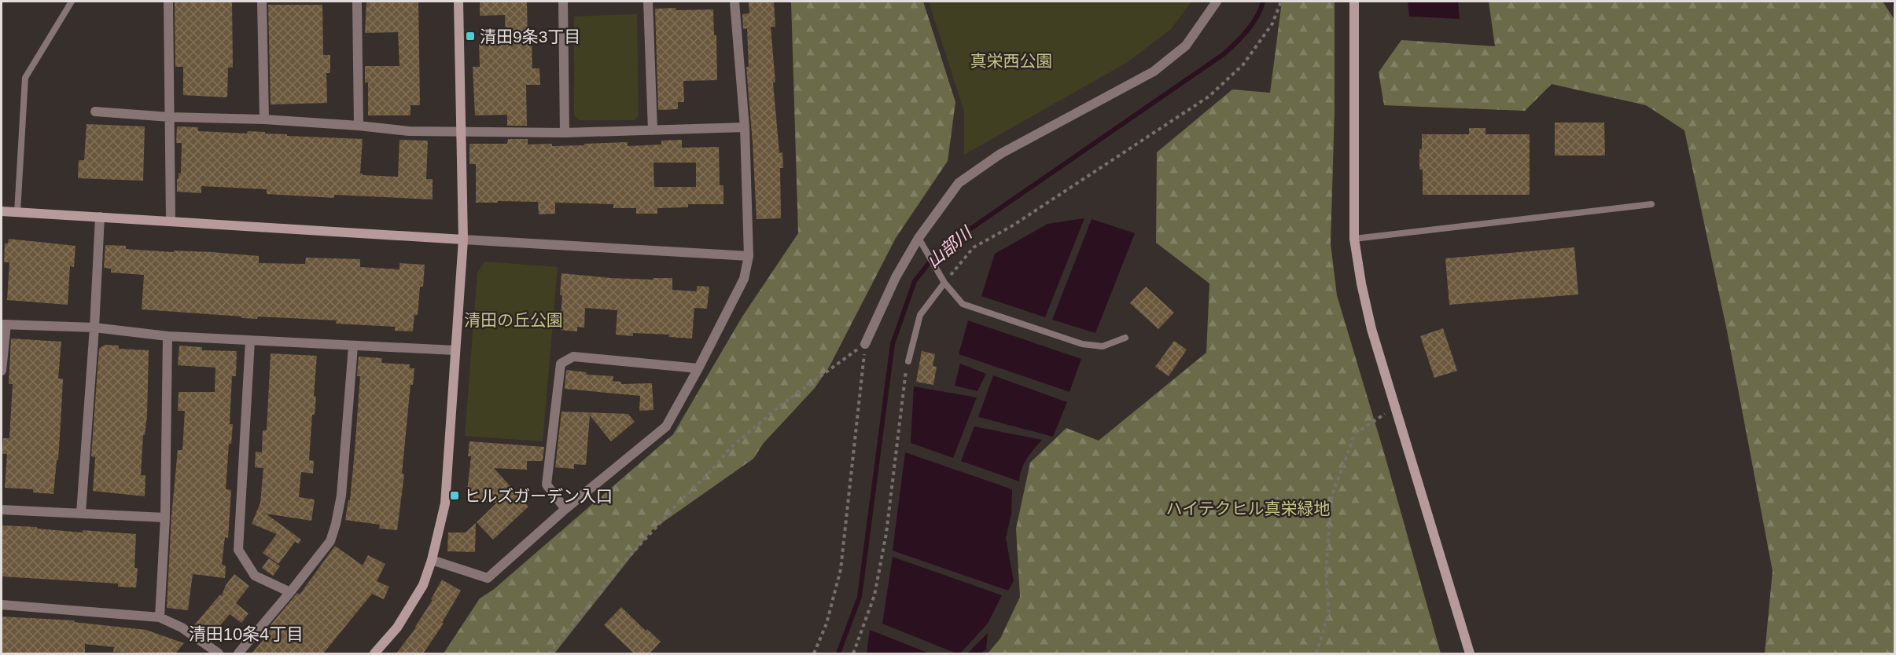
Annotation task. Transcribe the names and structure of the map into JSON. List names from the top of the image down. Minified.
{"districts":["清田10条4丁目"],"water":["山部川"],"parks":["真栄西公園","清田の丘公園","ハイテクヒル真栄緑地"],"places":{"transit":["清田9条3丁目","ヒルズガーデン入口"]}}
